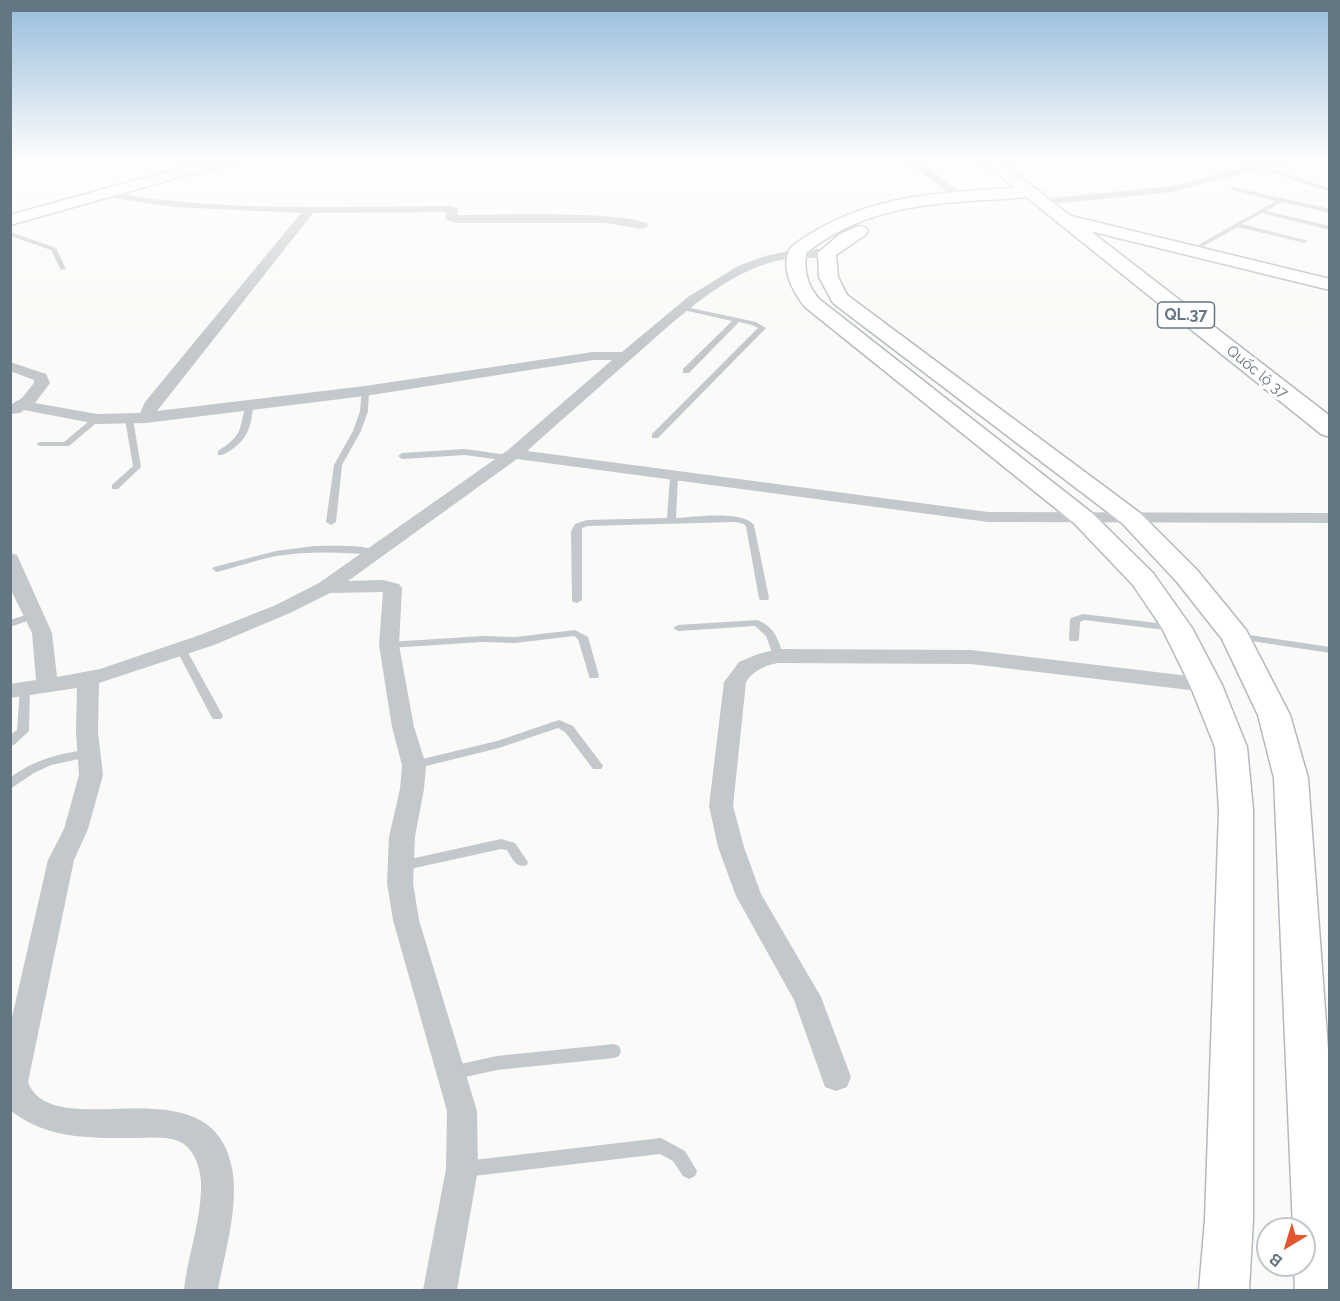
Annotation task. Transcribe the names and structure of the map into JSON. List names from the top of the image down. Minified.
{"streets":{"highway":["QL.37","Quốc lộ 37"]},"north":"bottom left"}
